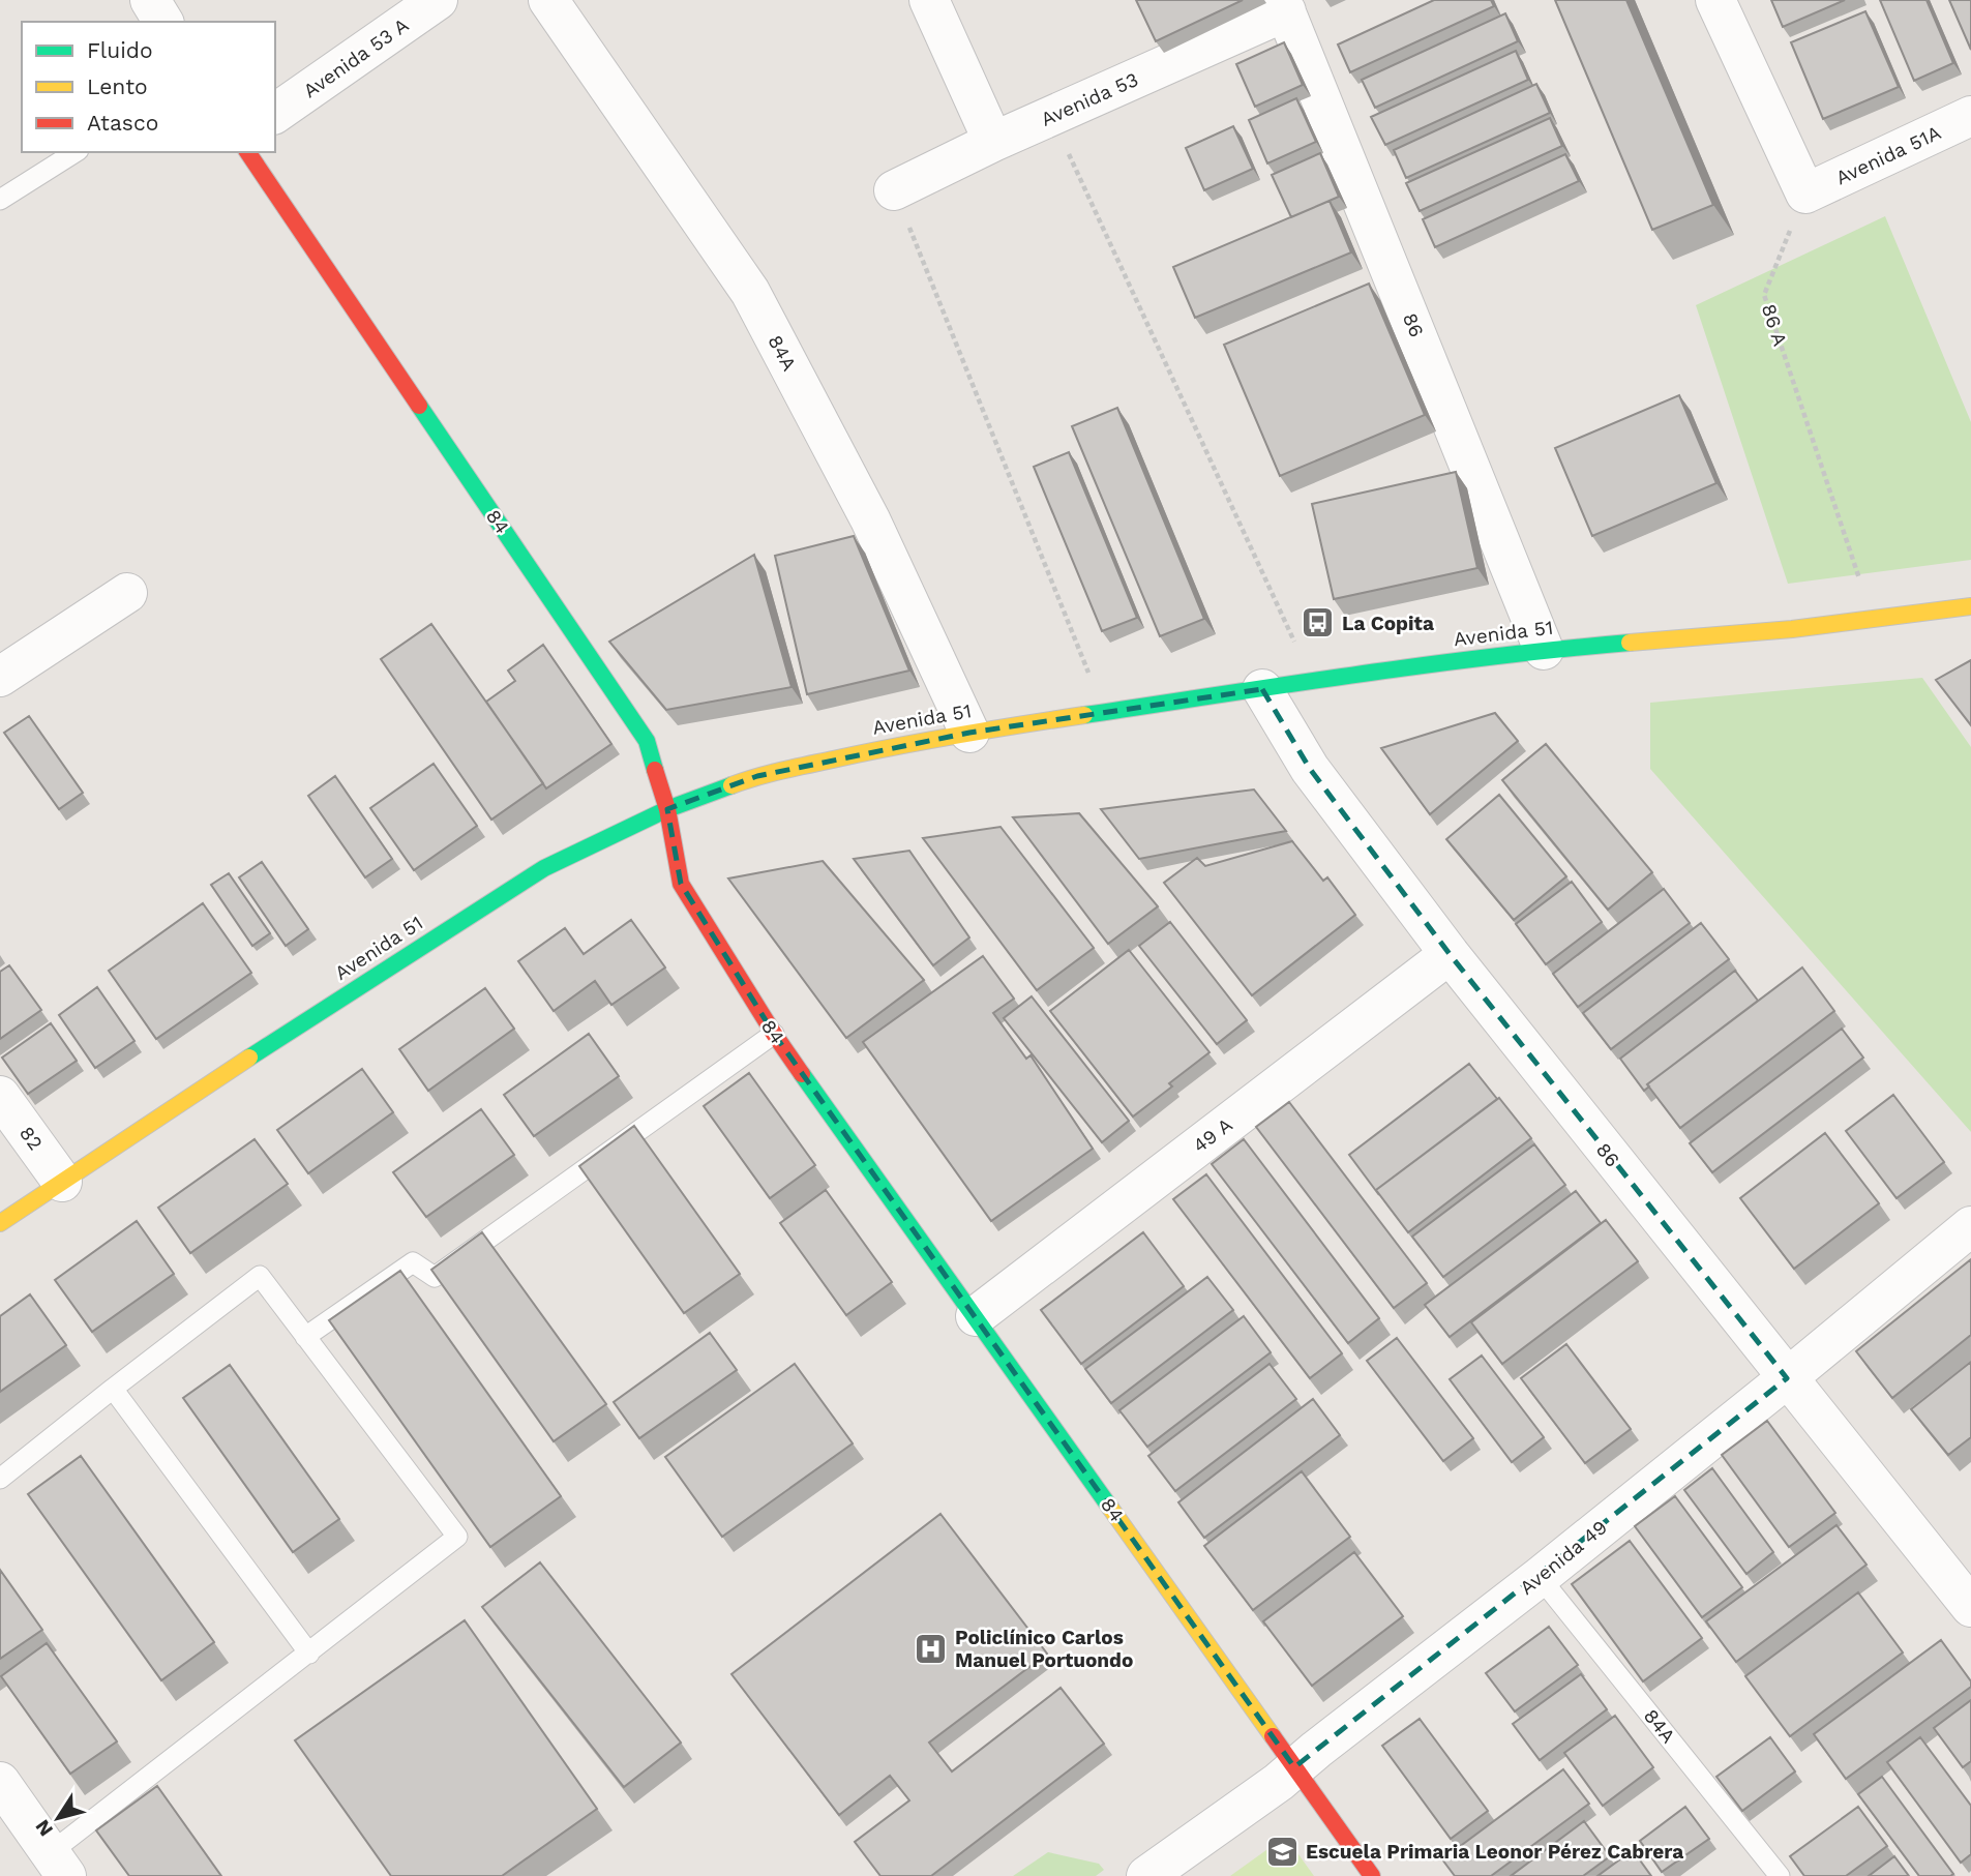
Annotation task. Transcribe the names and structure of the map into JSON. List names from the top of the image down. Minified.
{"streets":{"main road":["84","Avenida 51"],"street":["Avenida 53 A","Avenida 53","Avenida 51A","86","84A","49 A","82","Avenida 49"],"path":["86 A"]},"crossings":[["Avenida 53","86"],["Avenida 51A","86 A"],["86","Avenida 51"],["86","49 A"],["86","Avenida 49"],["86 A","Avenida 51"],["84A","Avenida 51"],["84A","Avenida 49"],["84","Avenida 51"],["84","49 A"],["84","Avenida 49"],["Avenida 51","82"]],"places":{"bus stop":["La Copita"],"hospital":["Policlínico Carlos Manuel Portuondo"],"school or university":["Escuela Primaria Leonor Pérez Cabrera"]},"legend":["Fluido","Lento","Atasco"],"north":"bottom left"}
